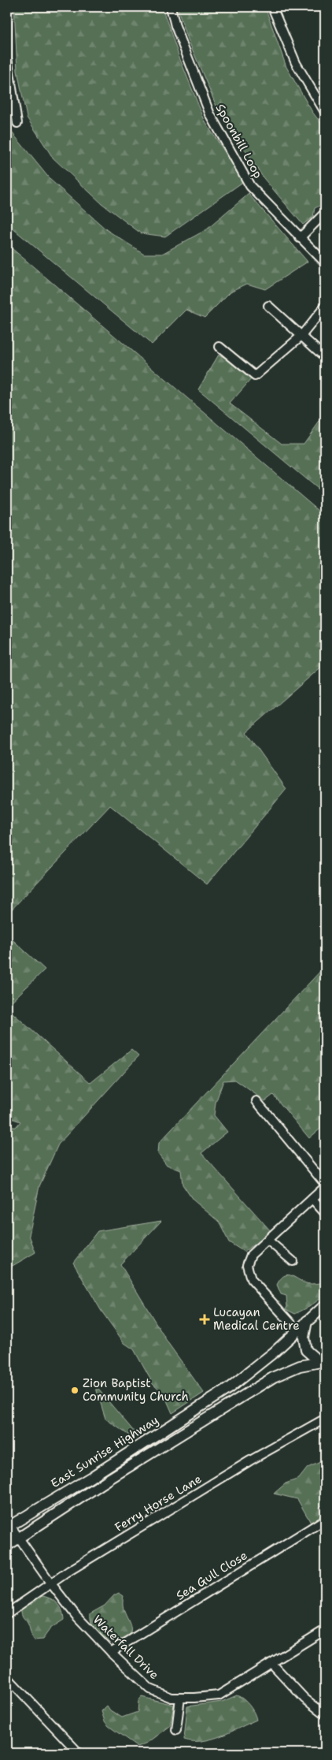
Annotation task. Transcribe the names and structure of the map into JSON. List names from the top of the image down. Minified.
{"streets":{"main road":["East Sunrise Highway"],"street":["Spoonbill Loop","Ferry Horse Lane","Sea Gull Close","Waterfall Drive"]},"crossings":[["East Sunrise Highway","Waterfall Drive"],["Ferry Horse Lane","Waterfall Drive"],["Sea Gull Close","Waterfall Drive"]],"places":{"health":["Lucayan Medical Centre"],"other":["Zion Baptist Community Church"]}}
